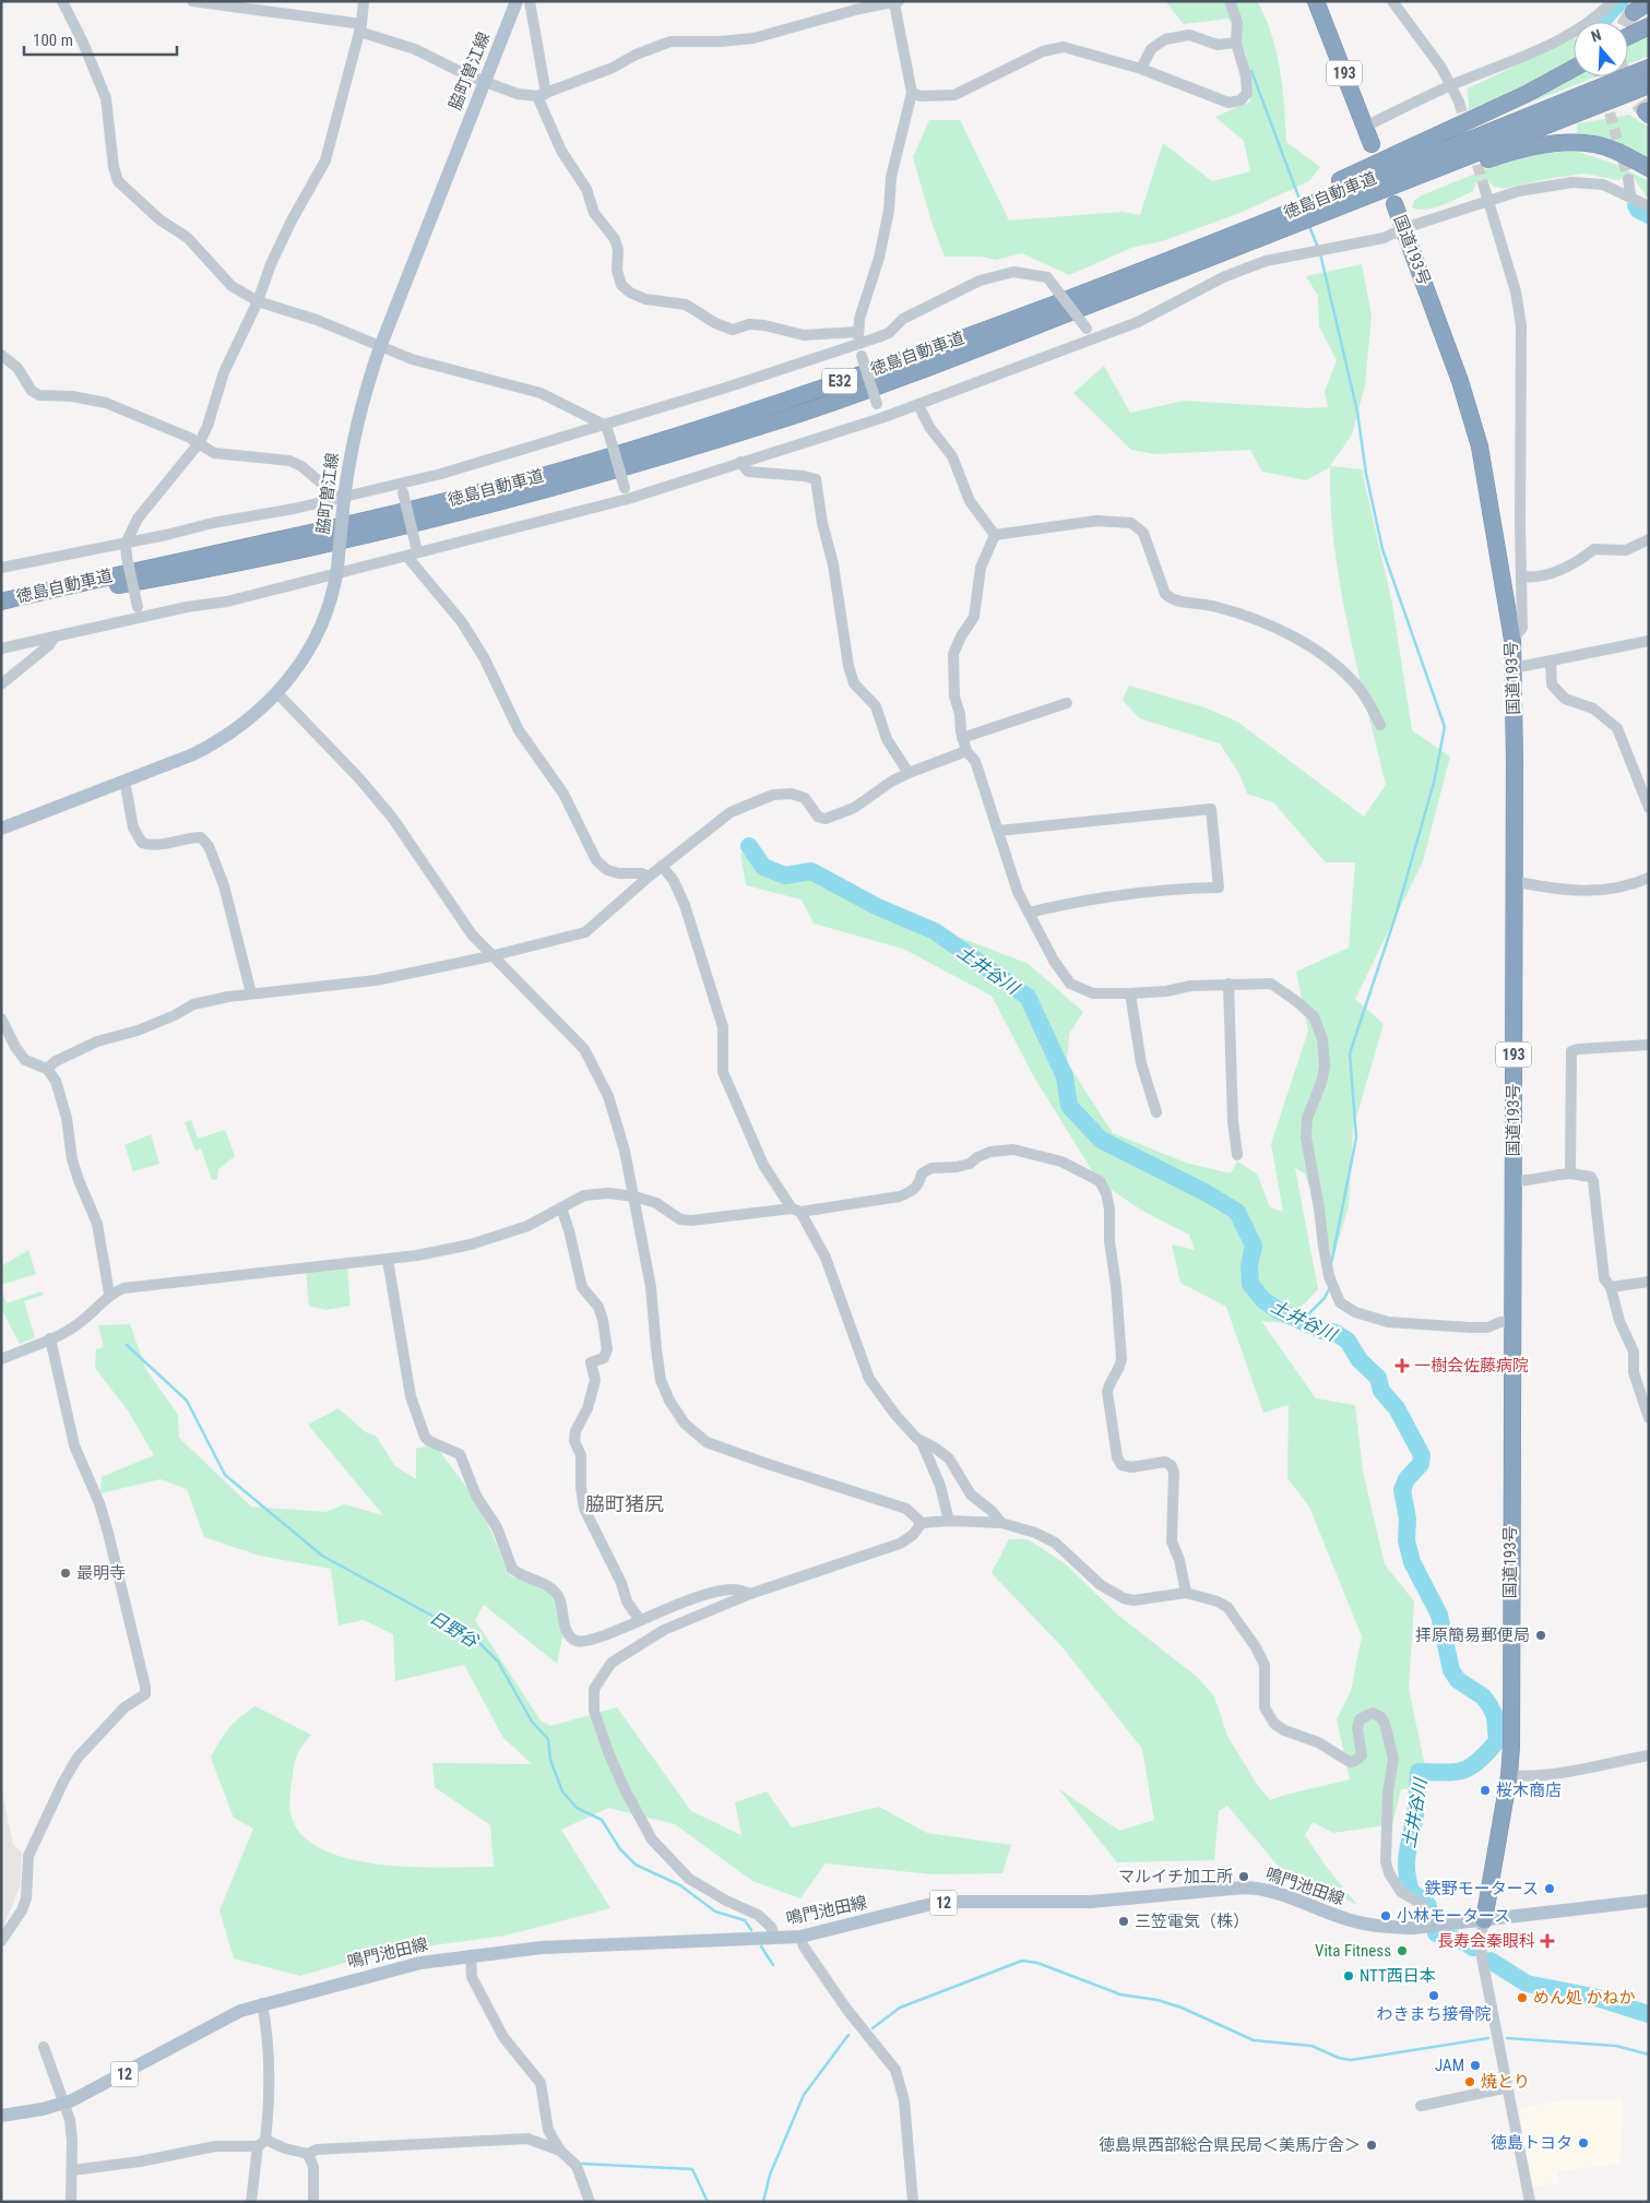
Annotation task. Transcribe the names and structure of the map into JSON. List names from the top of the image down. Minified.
{"streets":{"highway":["193","徳島自動車道","国道193号","E32"],"main road":["脇町曽江線","鳴門池田線","12"]},"crossings":[["国道193号","鳴門池田線"]],"districts":["脇町猪尻"],"water":["土井谷川","日野谷"],"places":{"health":["一樹会佐藤病院","長寿会秦眼科"],"other":["最明寺","拝原簡易郵便局","桜木商店","マルイチ加工所","鉄野モータース","小林モータース","三笠電気（株）","Vita Fitness","NTT西日本","わきまち接骨院","めん処 かねか","JAM","焼とり","徳島トヨタ","徳島県西部総合県民局＜美馬庁舎＞"]},"scale_bar":"100 m","north":"top"}
